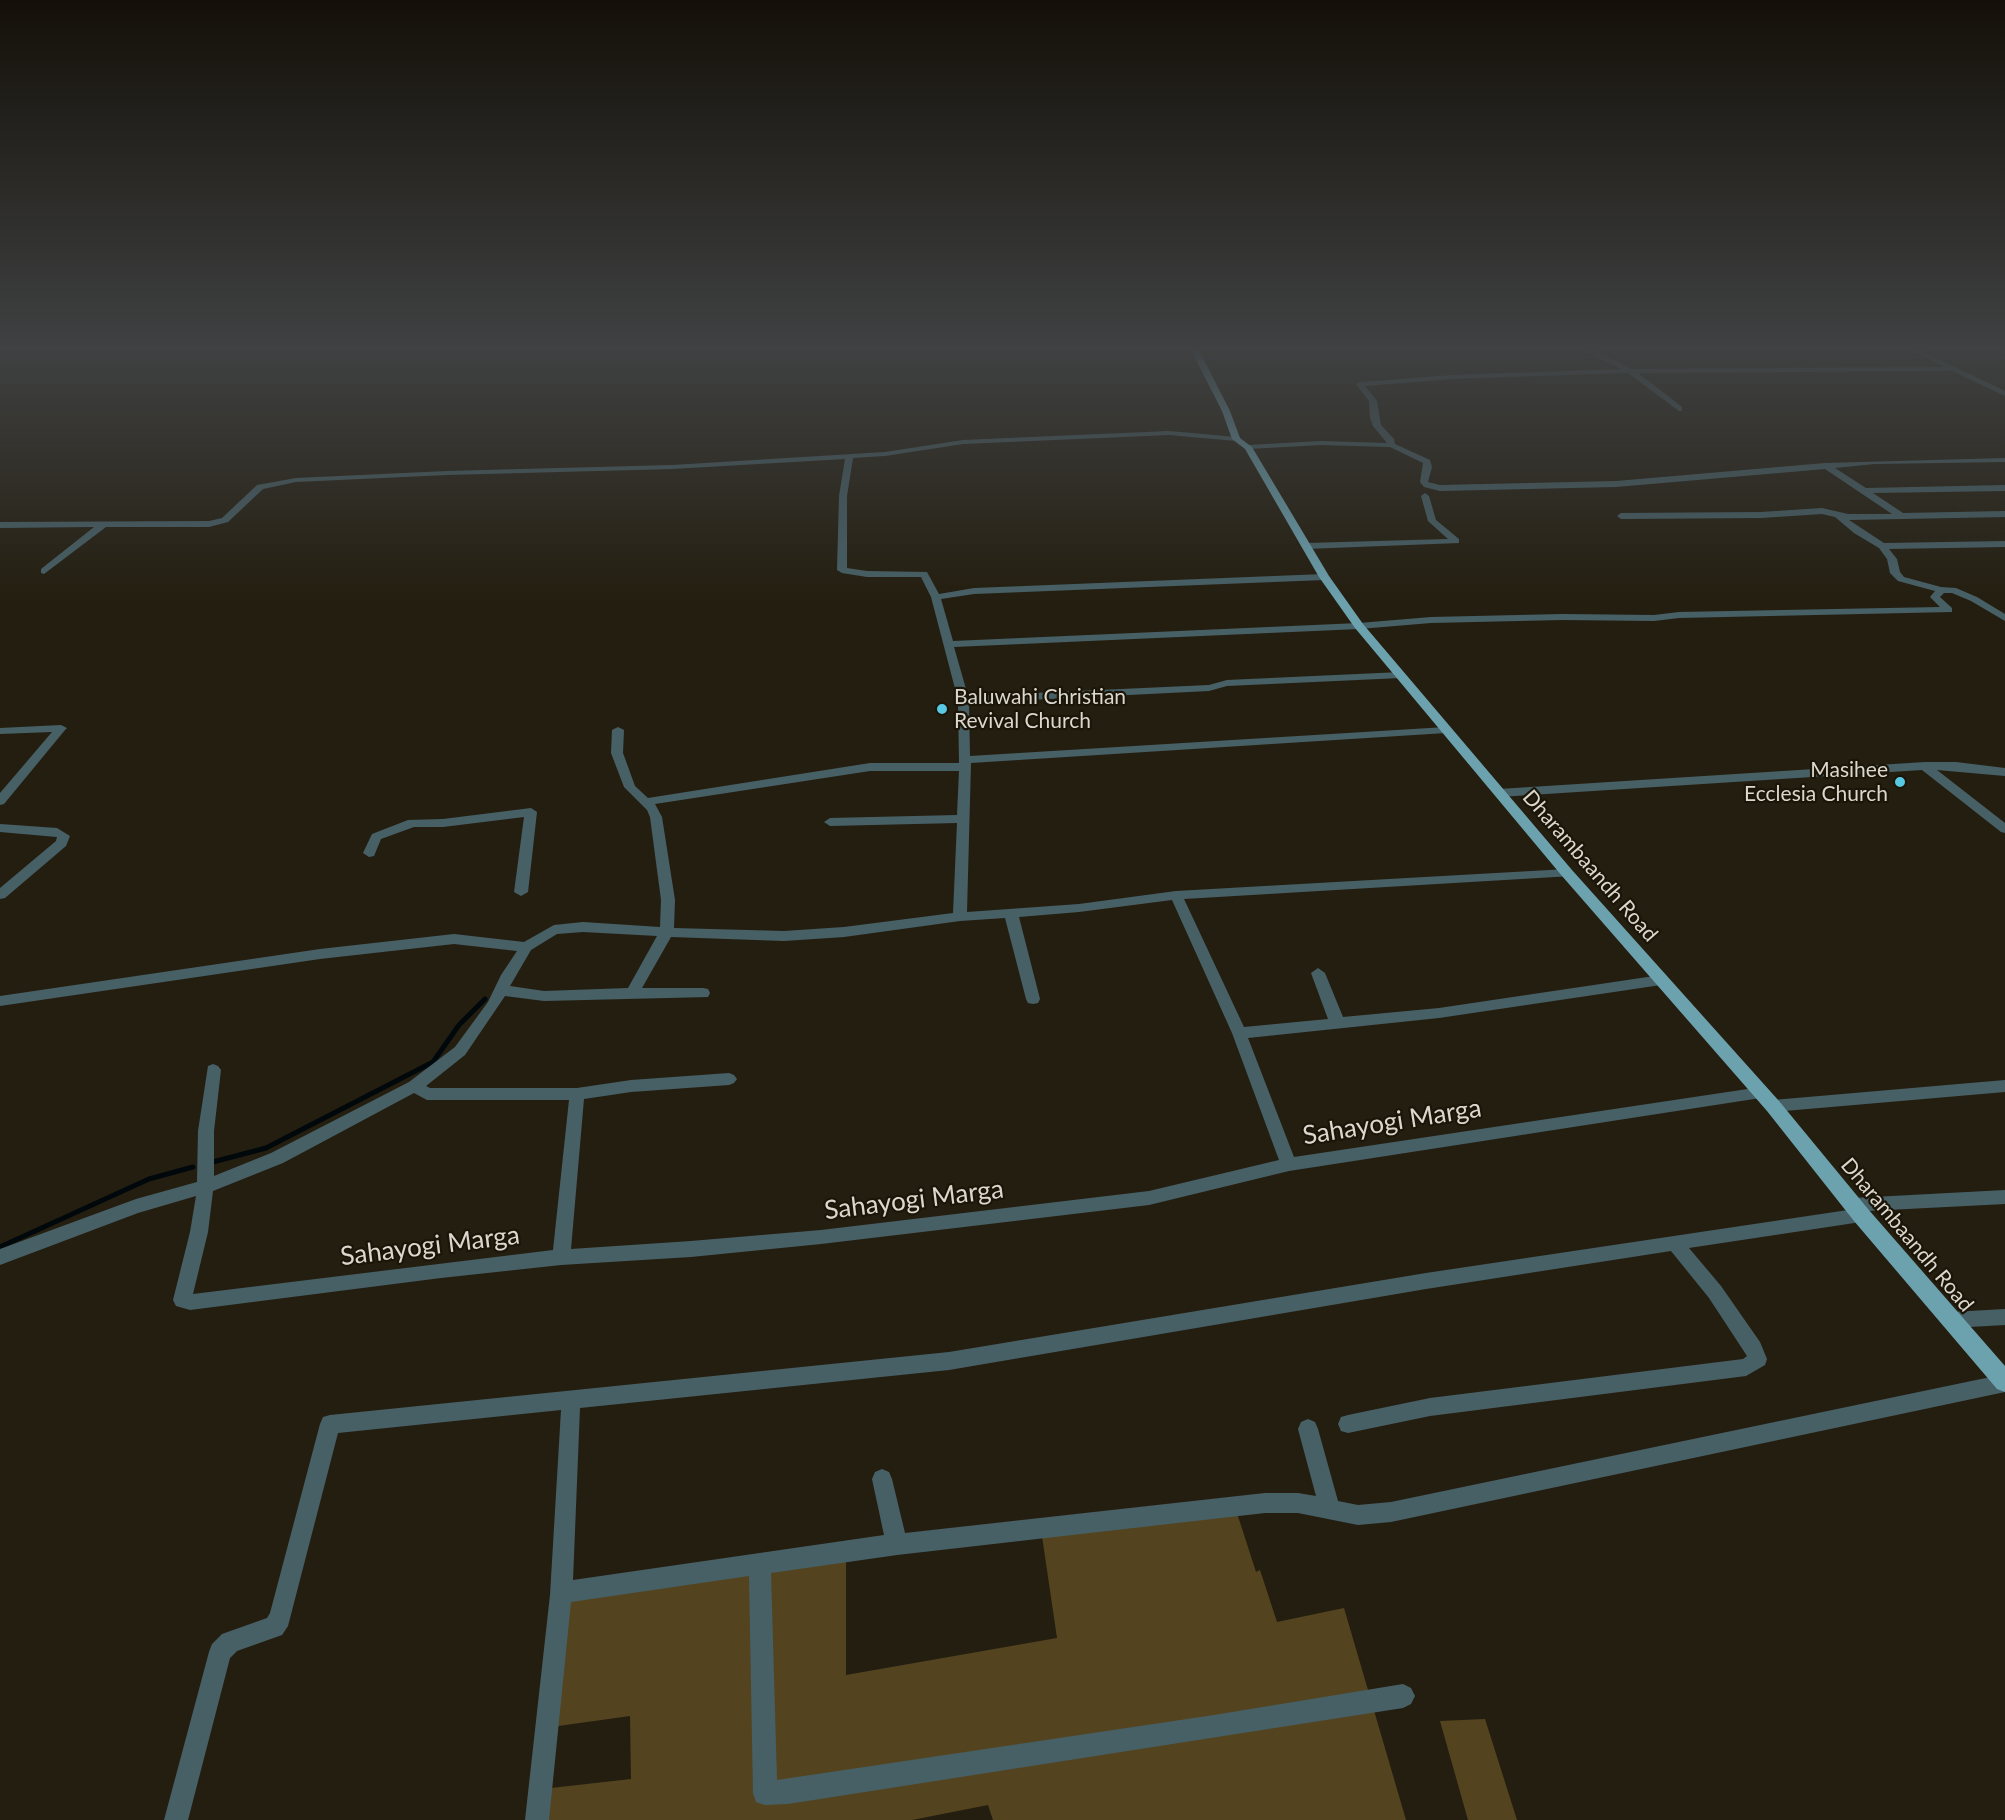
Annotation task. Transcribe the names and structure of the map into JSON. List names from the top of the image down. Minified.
{"streets":{"main road":["Dharambaandh Road"],"street":["Sahayogi Marga"]},"crossings":[["Dharambaandh Road","Sahayogi Marga"]],"places":["Baluwahi Christian Revival Church","Masihee Ecclesia Church"]}
